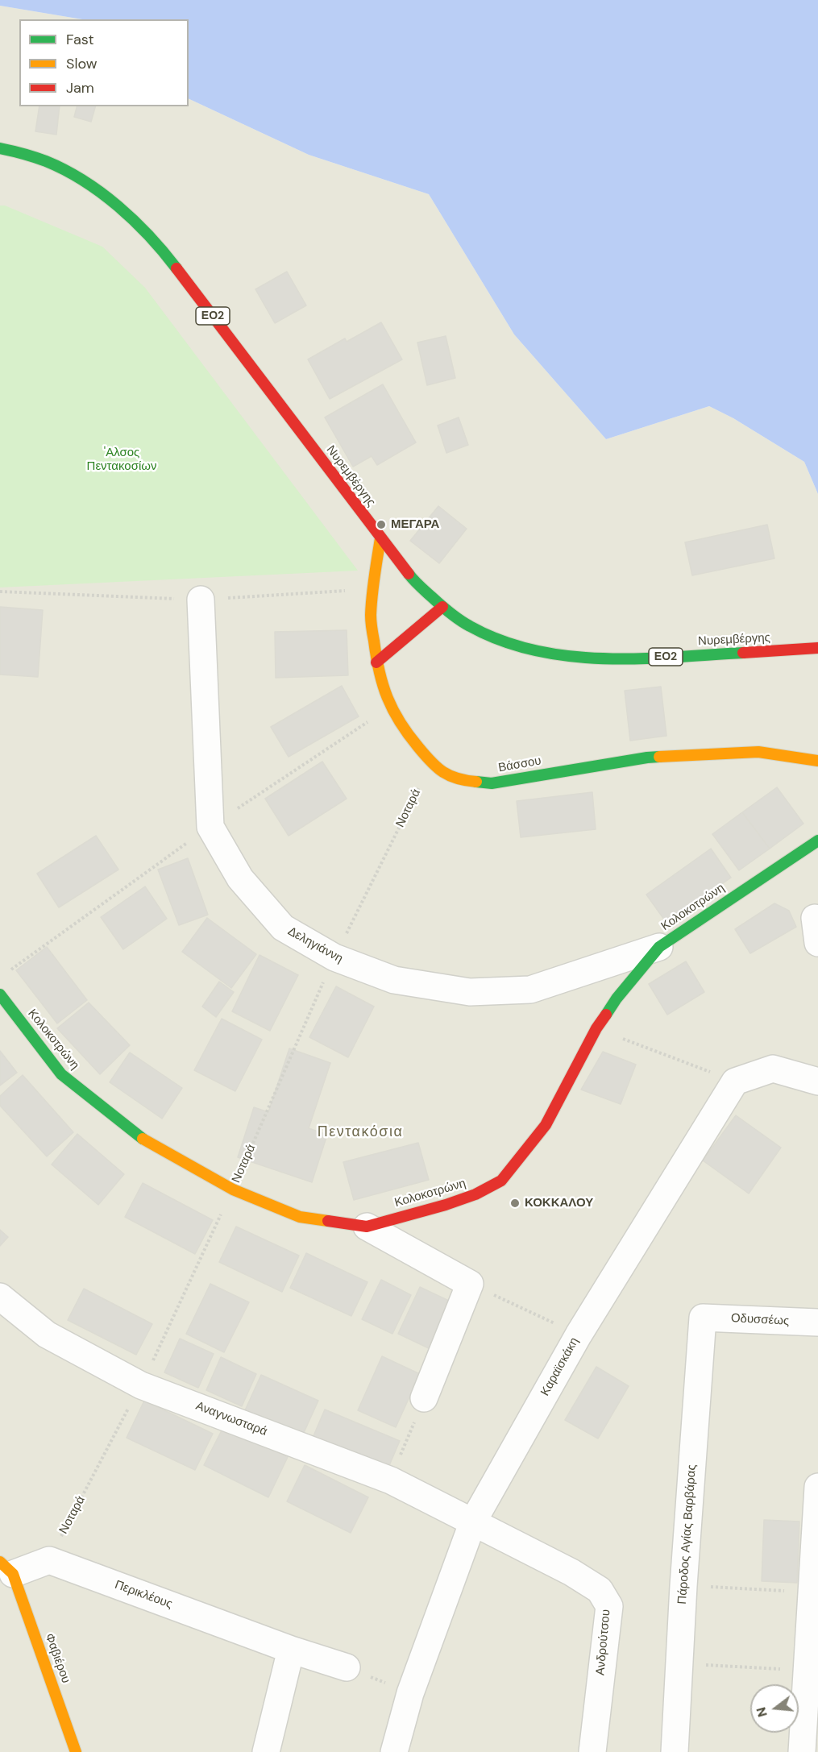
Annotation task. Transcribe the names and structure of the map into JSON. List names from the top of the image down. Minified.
{"streets":{"street":["ΕΟ2","Νυρεμβέργης","Βάσσου","Κολοκοτρώνη","Δεληγιάννη","Οδυσσέως","Καραϊσκάκη","Αναγνωσταρά","Πάροδος Αγίας Βαρβάρας","Περικλέους","Ανδρούτσου","Φαβιέρου"],"path":["Νοταρά"]},"crossings":[["Νυρεμβέργης","Βάσσου"],["Βάσσου","Νοταρά"],["Νοταρά","Κολοκοτρώνη"],["Νοταρά","Δεληγιάννη"],["Νοταρά","Αναγνωσταρά"],["Νοταρά","Περικλέους"],["Κολοκοτρώνη","Δεληγιάννη"],["Οδυσσέως","Πάροδος Αγίας Βαρβάρας"],["Καραϊσκάκη","Αναγνωσταρά"],["Καραϊσκάκη","Ανδρούτσου"],["Αναγνωσταρά","Ανδρούτσου"]],"districts":["Πεντακόσια"],"parks":["'Αλσος Πεντακοσίων"],"places":["ΜΕΓΑΡΑ","ΚΟΚΚΑΛΟΥ"],"legend":["Fast","Slow","Jam"],"north":"left"}
